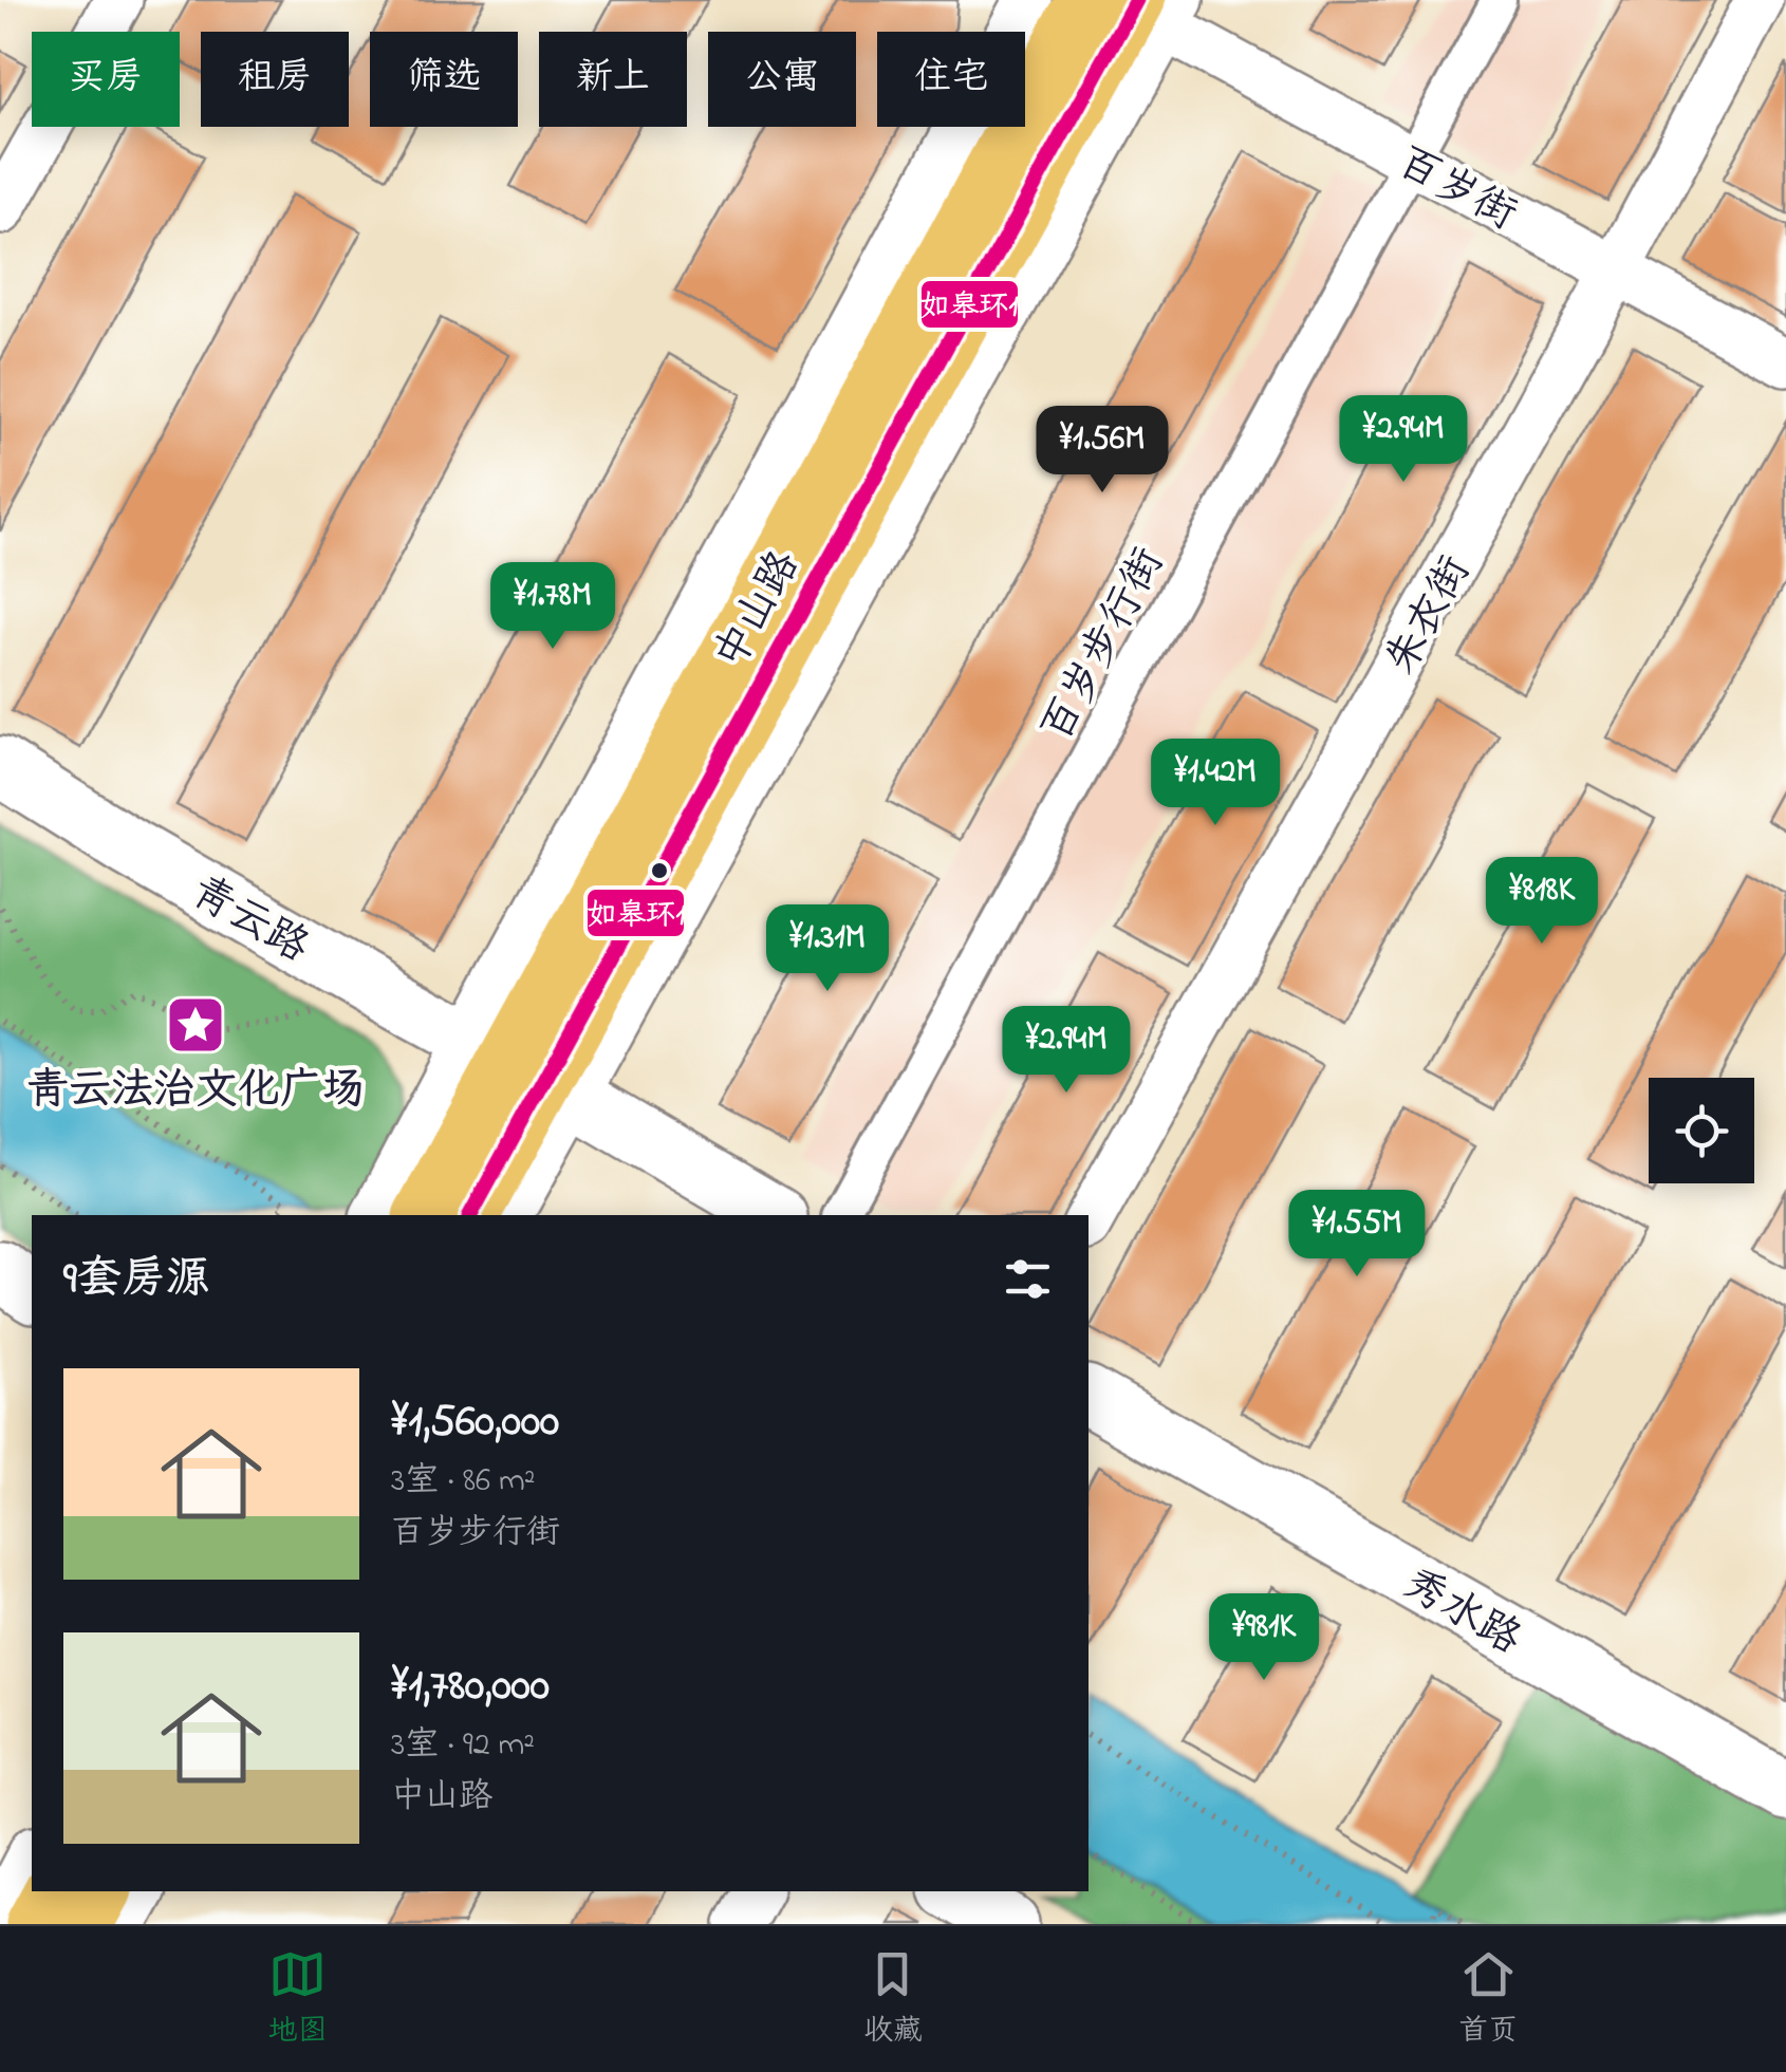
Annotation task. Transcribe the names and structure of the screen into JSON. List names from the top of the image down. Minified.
{"streets":{"main road":["中山路"],"street":["百岁街","朱衣街","百岁步行街","青云路","秀水路"]},"crossings":[["百岁街","中山路"],["百岁街","朱衣街"],["百岁街","百岁步行街"],["中山路","青云路"]],"places":{"place":["青云法治文化广场"]},"lines":["transit line 如皋环1"],"page":{"chip":["买房","租房","筛选","新上","公寓","住宅"],"price":["¥2.94M","¥1.56M","¥1.78M","¥1.42M","¥818K","¥1.31M","¥2.94M","¥1.55M","¥981K"],"heading":"9套房源","list":[{"name":"¥1,560,000","note":"3室 · 86 m² · 百岁步行街"},{"name":"¥1,780,000","note":"3室 · 92 m² · 中山路"}],"tabs":["地图","收藏","首页"]}}
